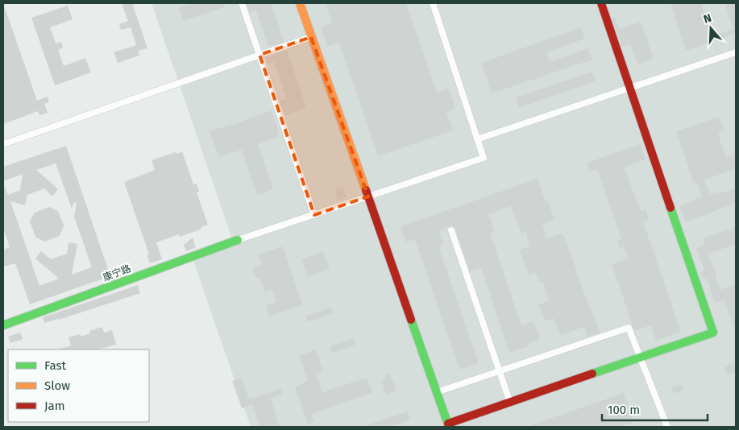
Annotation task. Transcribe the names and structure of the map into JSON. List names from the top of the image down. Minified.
{"streets":{"street":["康宁路"]},"legend":["Fast","Slow","Jam"],"scale_bar":"100 m","north":"top"}
